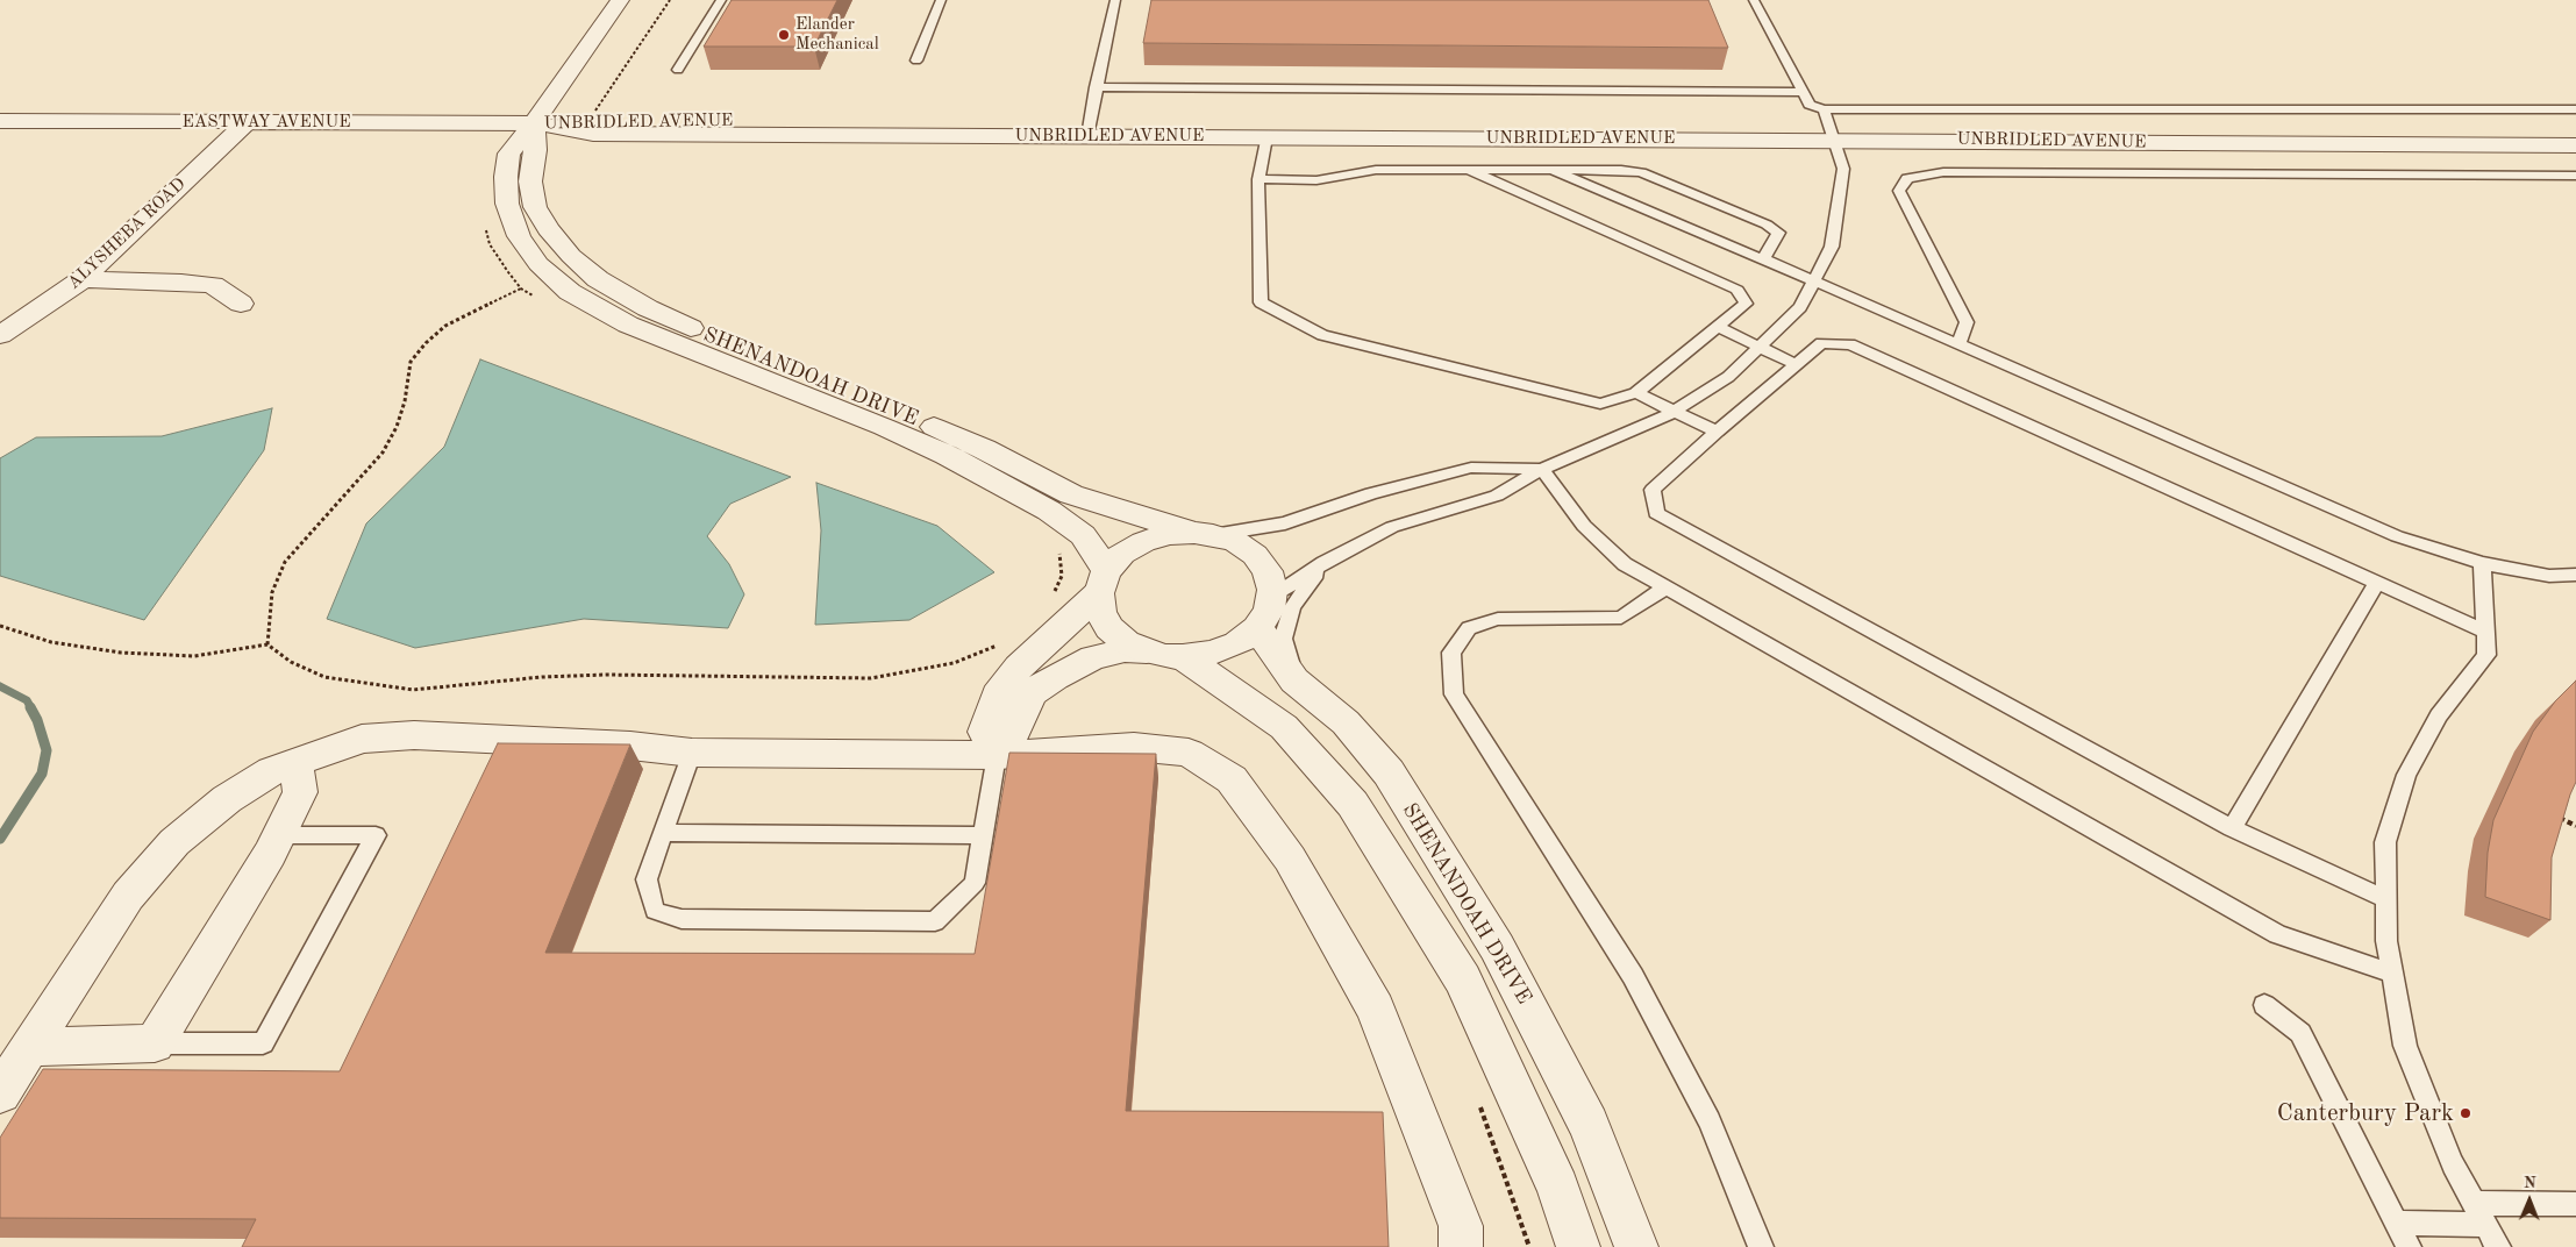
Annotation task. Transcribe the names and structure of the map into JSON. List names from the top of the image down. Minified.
{"streets":{"street":["EASTWAY AVENUE","UNBRIDLED AVENUE","ALYSHEBA ROAD","SHENANDOAH DRIVE"]},"crossings":[["EASTWAY AVENUE","UNBRIDLED AVENUE"],["EASTWAY AVENUE","ALYSHEBA ROAD"],["EASTWAY AVENUE","SHENANDOAH DRIVE"],["UNBRIDLED AVENUE","SHENANDOAH DRIVE"]],"places":["Elander Mechanical","Canterbury Park"],"north":"top"}
